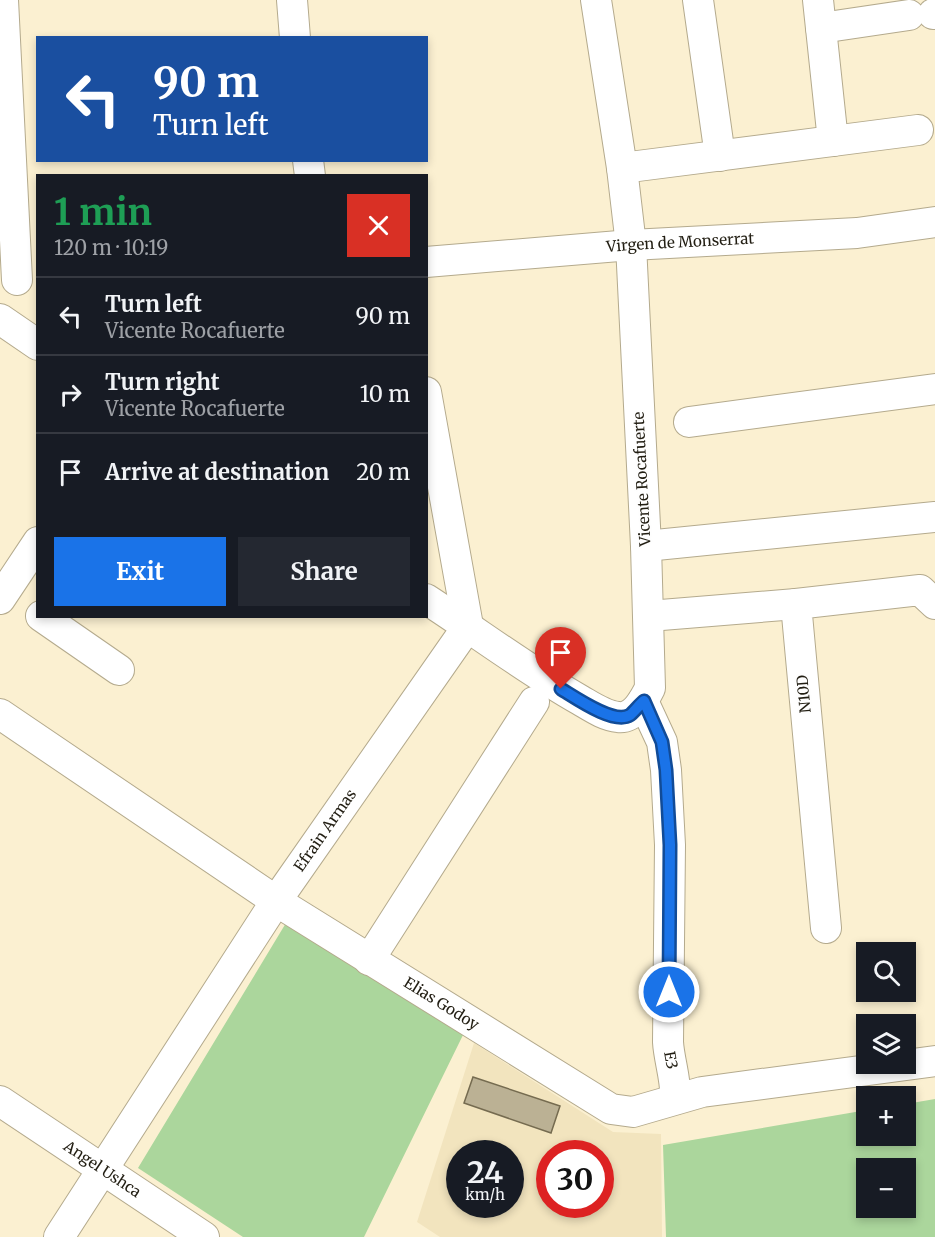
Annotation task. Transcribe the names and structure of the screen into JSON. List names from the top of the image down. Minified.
{"streets":{"street":["Virgen de Monserrat","Vicente Rocafuerte","N10D","Efrain Armas","Elias Godoy","E3","Angel Ushca"]},"crossings":[["Virgen de Monserrat","Vicente Rocafuerte"],["Vicente Rocafuerte","E3"],["Efrain Armas","Elias Godoy"],["Efrain Armas","Angel Ushca"],["Elias Godoy","E3"]],"page":{"turn":["90 m","Turn left"],"heading":["1 min","120 m · 10:19"],"list":[{"name":"Turn left","note":"Vicente Rocafuerte","value":"90 m"},{"name":"Turn right","note":"Vicente Rocafuerte","value":"10 m"},{"name":"Arrive at destination","value":"20 m"}],"buttons":["Exit","Share"],"map_buttons":["+","−"],"speed":"24 km/h","limit":"30"}}
